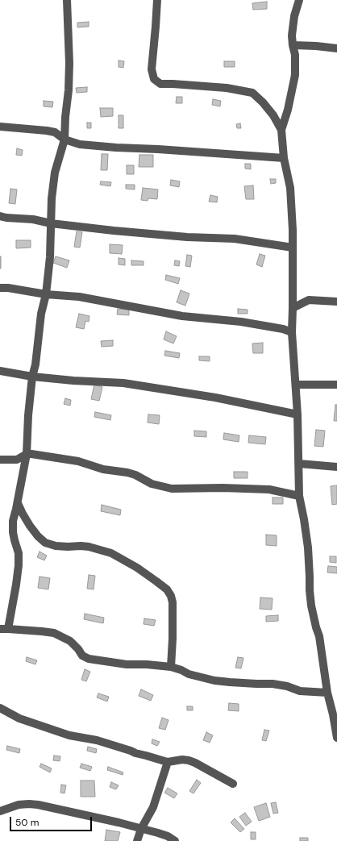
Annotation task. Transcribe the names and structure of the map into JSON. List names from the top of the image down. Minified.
{"scale_bar":"50 m"}
